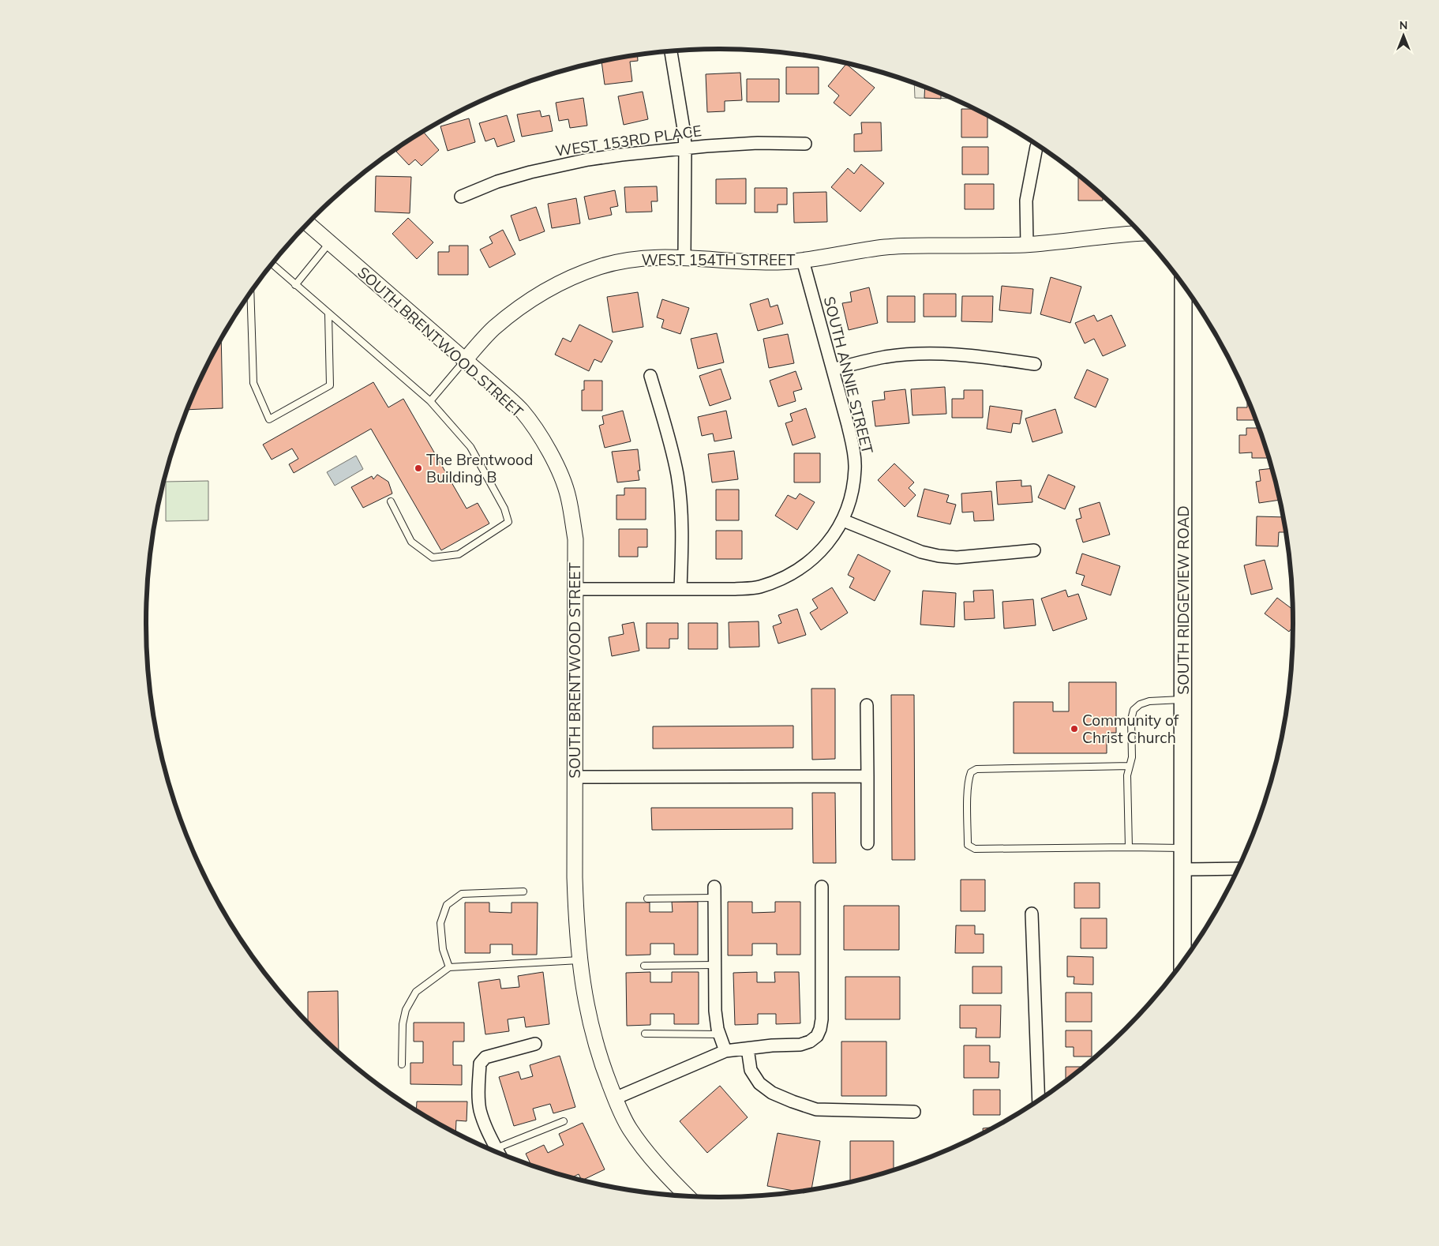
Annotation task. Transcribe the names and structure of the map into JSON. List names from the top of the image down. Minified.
{"streets":{"main road":["SOUTH RIDGEVIEW ROAD"],"street":["WEST 153RD PLACE","WEST 154TH STREET","SOUTH BRENTWOOD STREET","SOUTH ANNIE STREET"]},"crossings":[["WEST 154TH STREET","SOUTH BRENTWOOD STREET"],["WEST 154TH STREET","SOUTH ANNIE STREET"],["SOUTH BRENTWOOD STREET","SOUTH ANNIE STREET"]],"places":["The Brentwood Building B","Community of Christ Church"],"north":"top"}
